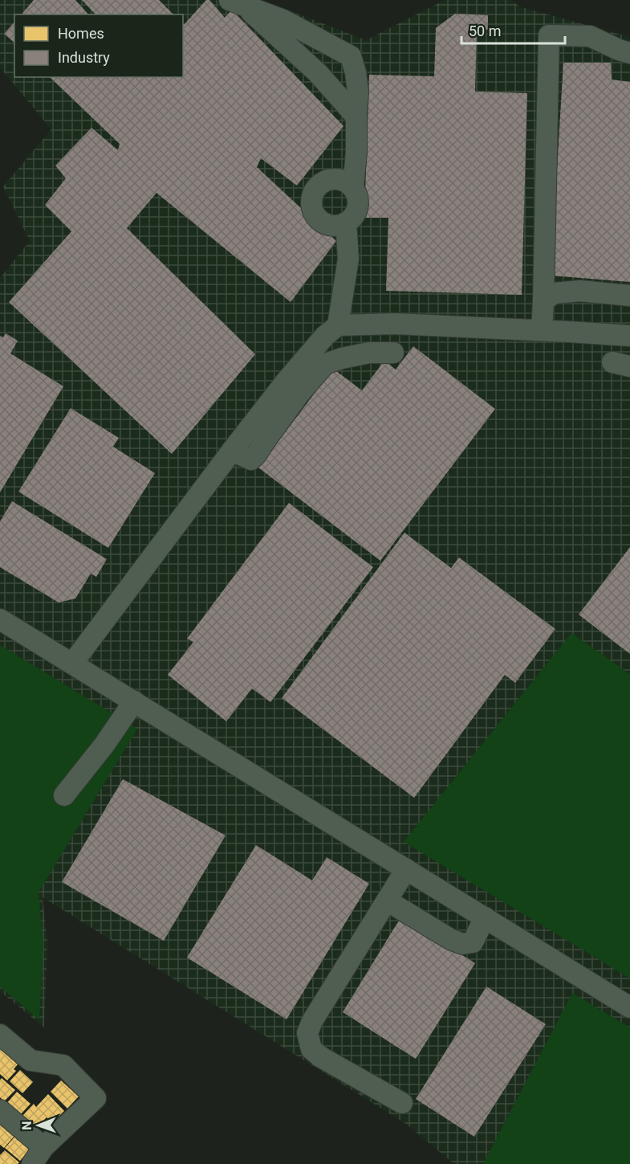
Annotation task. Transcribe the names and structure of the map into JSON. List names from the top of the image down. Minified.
{"legend":["Homes","Industry"],"scale_bar":"50 m","north":"left"}
